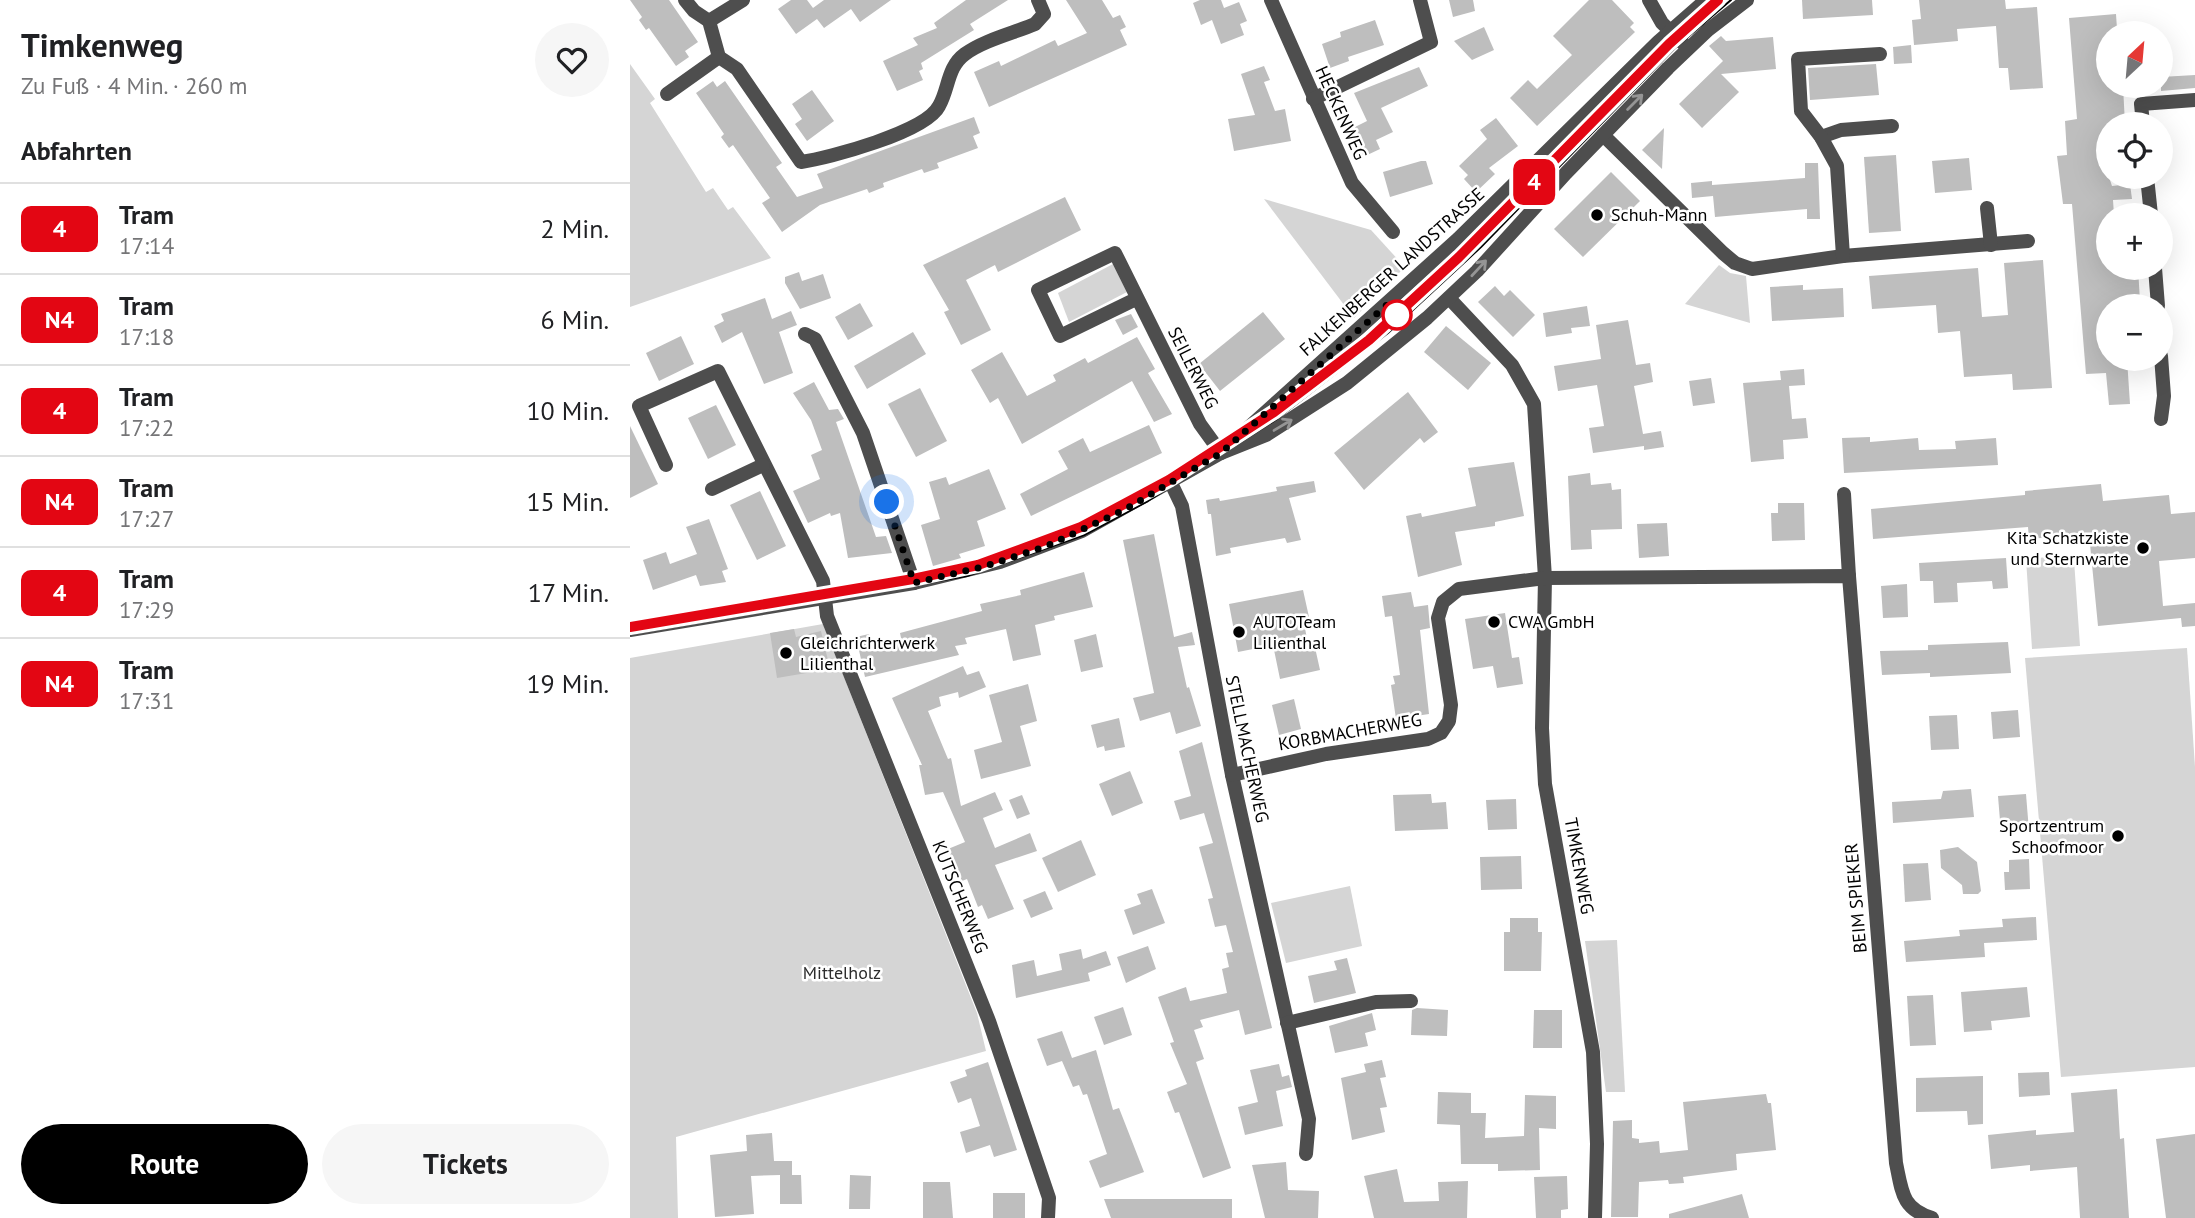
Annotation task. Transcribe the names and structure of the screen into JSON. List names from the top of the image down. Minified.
{"streets":{"street":["HECKENWEG","FALKENBERGER LANDSTRASSE","SEILERWEG","KORBMACHERWEG","STELLMACHERWEG","TIMKENWEG","KUTSCHERWEG","BEIM SPIEKER"]},"crossings":[["FALKENBERGER LANDSTRASSE","SEILERWEG"],["FALKENBERGER LANDSTRASSE","STELLMACHERWEG"],["FALKENBERGER LANDSTRASSE","TIMKENWEG"],["FALKENBERGER LANDSTRASSE","KUTSCHERWEG"],["KORBMACHERWEG","STELLMACHERWEG"],["KORBMACHERWEG","TIMKENWEG"]],"parks":["Mittelholz"],"places":["Schuh-Mann","Kita Schatzkiste und Sternwarte","CWA GmbH","AUTOTeam Lilienthal","Gleichrichterwerk Lilienthal","Sportzentrum Schoofmoor"],"lines":["tram line 4"],"north":"top right","page":{"heading":[["Timkenweg","Zu Fuß · 4 Min. · 260 m"],"Abfahrten"],"on_map":"4","map_buttons":["+","−"],"list":[{"mark":"4","name":"Tram","note":"17:14","value":"2 Min."},{"mark":"N4","name":"Tram","note":"17:18","value":"6 Min."},{"mark":"4","name":"Tram","note":"17:22","value":"10 Min."},{"mark":"N4","name":"Tram","note":"17:27","value":"15 Min."},{"mark":"4","name":"Tram","note":"17:29","value":"17 Min."},{"mark":"N4","name":"Tram","note":"17:31","value":"19 Min."}],"buttons":["Route","Tickets"]}}
